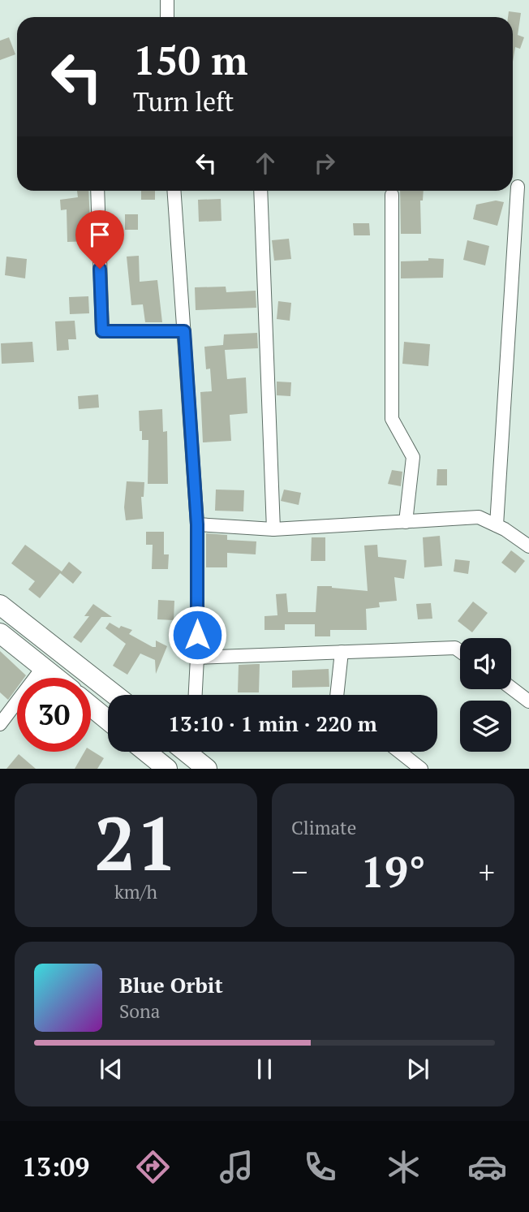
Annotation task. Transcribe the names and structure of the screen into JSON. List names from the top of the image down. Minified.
{"page":{"turn":["150 m","Turn left"],"limit":"30","trip":"13:10 · 1 min · 220 m","tile":[["21","km/h"],"Climate"],"heat":["−","19°","+"],"song":["Blue Orbit","Sona"],"tabs":"13:09"}}
